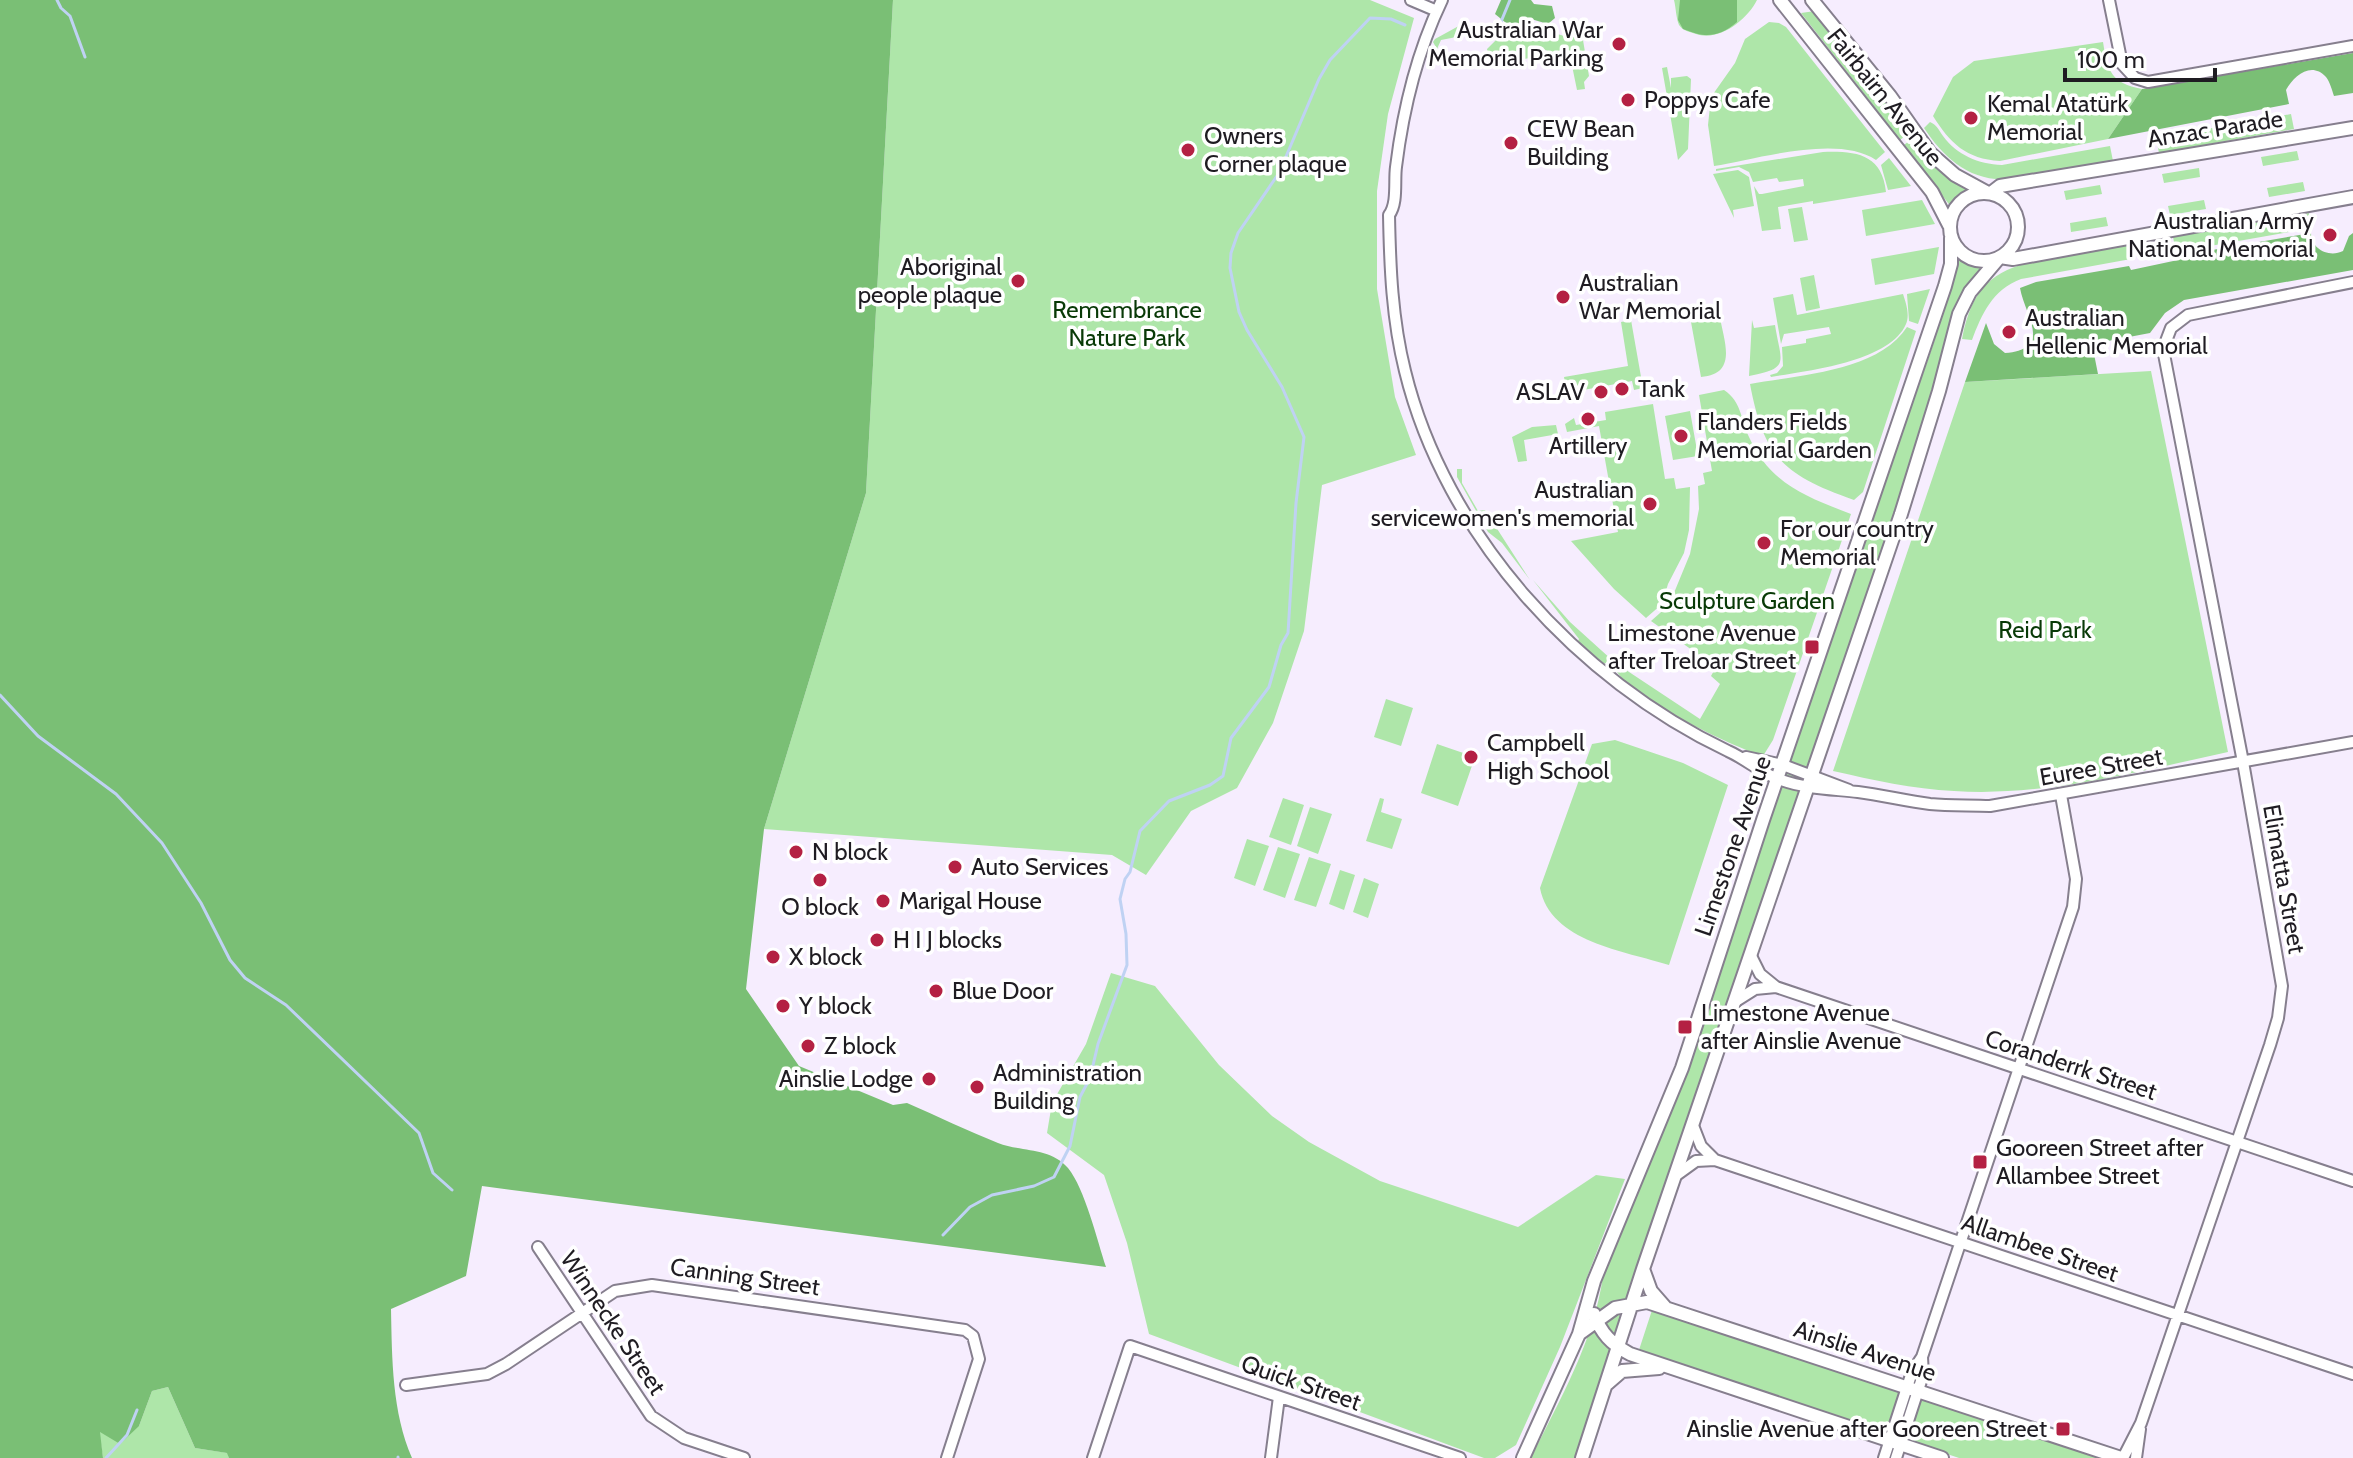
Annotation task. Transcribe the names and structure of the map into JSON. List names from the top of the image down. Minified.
{"streets":{"main road":["Fairbairn Avenue","Anzac Parade","Limestone Avenue","Ainslie Avenue"],"street":["Euree Street","Elimatta Street","Coranderrk Street","Allambee Street","Canning Street","Winnecke Street","Quick Street"]},"crossings":[["Fairbairn Avenue","Anzac Parade"],["Fairbairn Avenue","Limestone Avenue"],["Anzac Parade","Limestone Avenue"],["Euree Street","Limestone Avenue"],["Euree Street","Elimatta Street"],["Limestone Avenue","Ainslie Avenue"],["Elimatta Street","Coranderrk Street"],["Elimatta Street","Allambee Street"],["Elimatta Street","Ainslie Avenue"],["Canning Street","Winnecke Street"]],"parks":["Remembrance Nature Park","Sculpture Garden","Reid Park"],"places":{"other":["Australian War Memorial Parking","Poppys Cafe","Kemal Atatürk Memorial","CEW Bean Building","Owners Corner plaque","Australian Army National Memorial","Aboriginal people plaque","Australian War Memorial","Australian Hellenic Memorial","Tank","ASLAV","Artillery","Flanders Fields Memorial Garden","Australian servicewomen's memorial","For our country Memorial","Campbell High School","N block","Auto Services","O block","Marigal House","H I J blocks","X block","Blue Door","Y block","Z block","Ainslie Lodge","Administration Building"],"transit":["Limestone Avenue after Treloar Street","Limestone Avenue after Ainslie Avenue","Gooreen Street after Allambee Street","Ainslie Avenue after Gooreen Street"]},"scale_bar":"100 m"}
